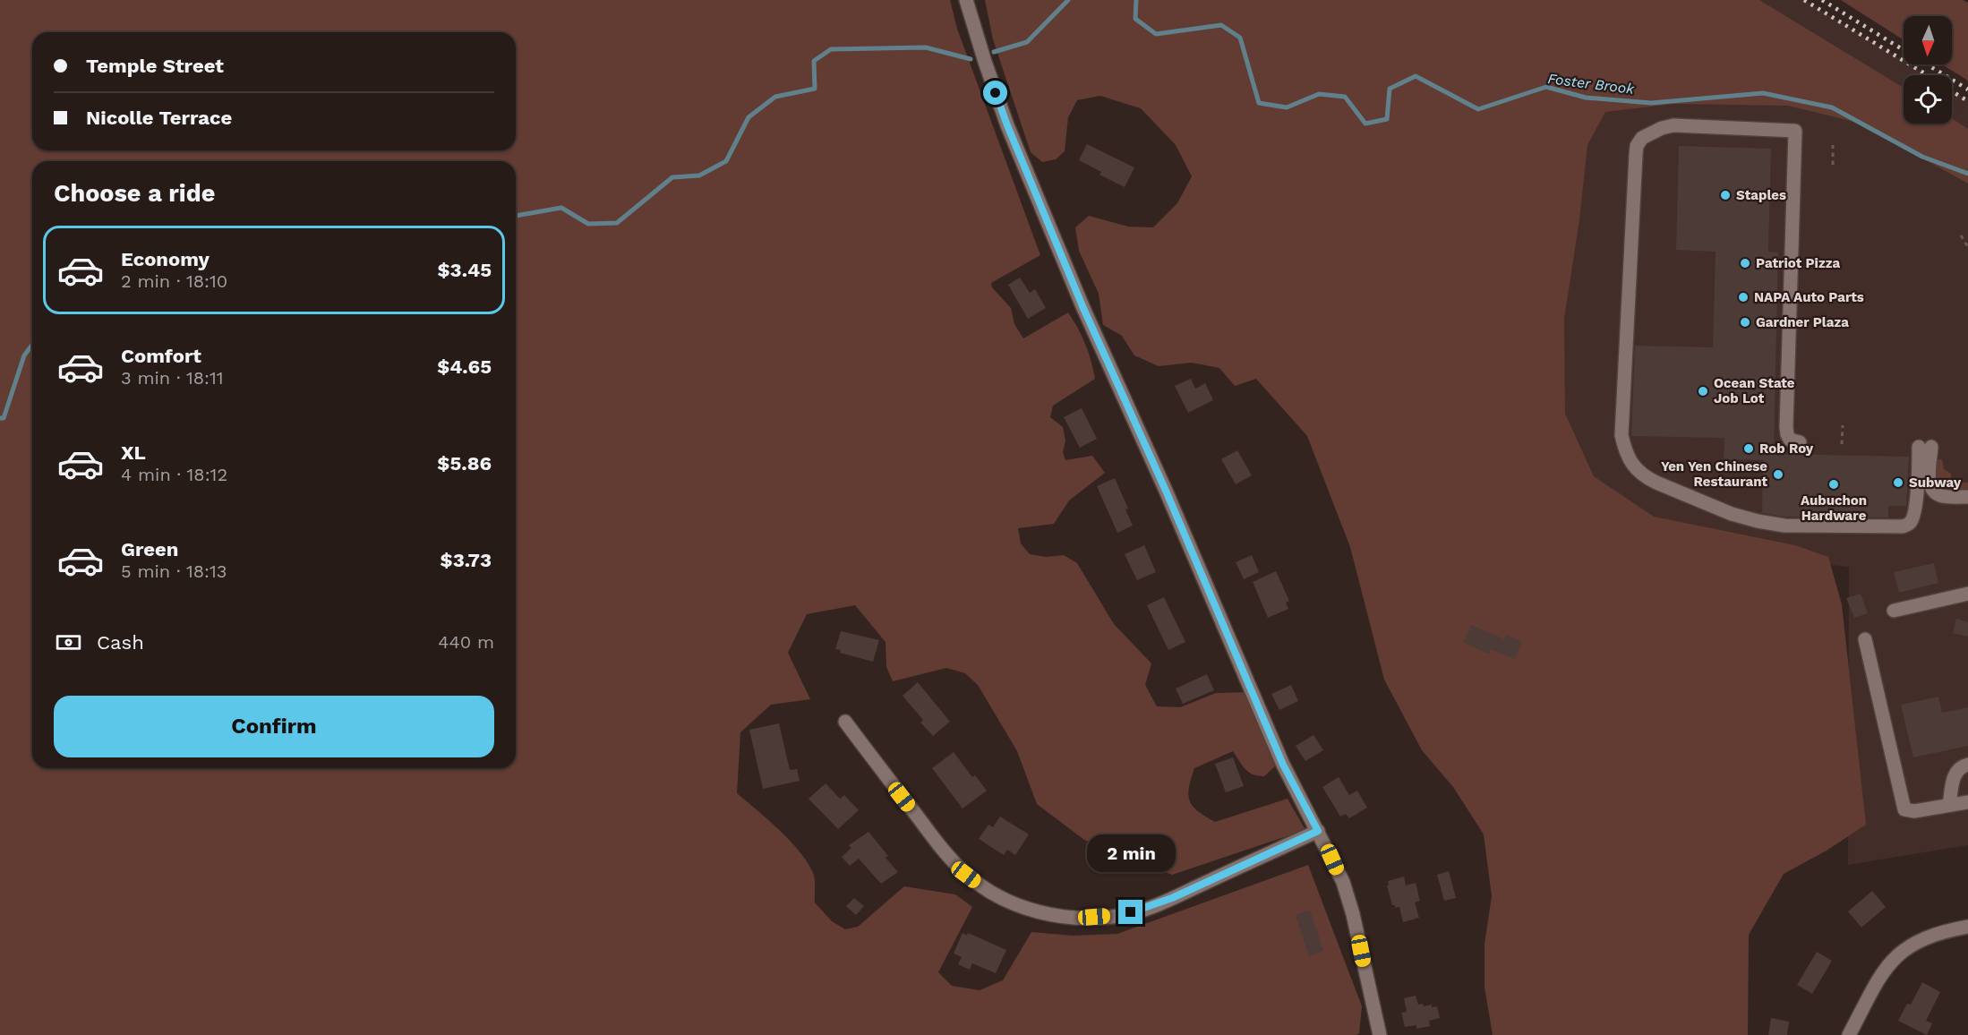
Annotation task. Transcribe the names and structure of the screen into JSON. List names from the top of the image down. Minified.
{"water":["Foster Brook"],"places":["Staples","Patriot Pizza","NAPA Auto Parts","Gardner Plaza","Ocean State Job Lot","Rob Roy","Yen Yen Chinese Restaurant","Subway","Aubuchon Hardware"],"north":"bottom","page":{"banner":["Temple Street","Nicolle Terrace"],"heading":"Choose a ride","list":[{"name":"Economy","note":"2 min · 18:10","value":"$3.45"},{"name":"Comfort","note":"3 min · 18:11","value":"$4.65"},{"name":"XL","note":"4 min · 18:12","value":"$5.86"},{"name":"Green","note":"5 min · 18:13","value":"$3.73"}],"pay":["Cash","440 m"],"buttons":"Confirm","bubble":"2 min"}}
